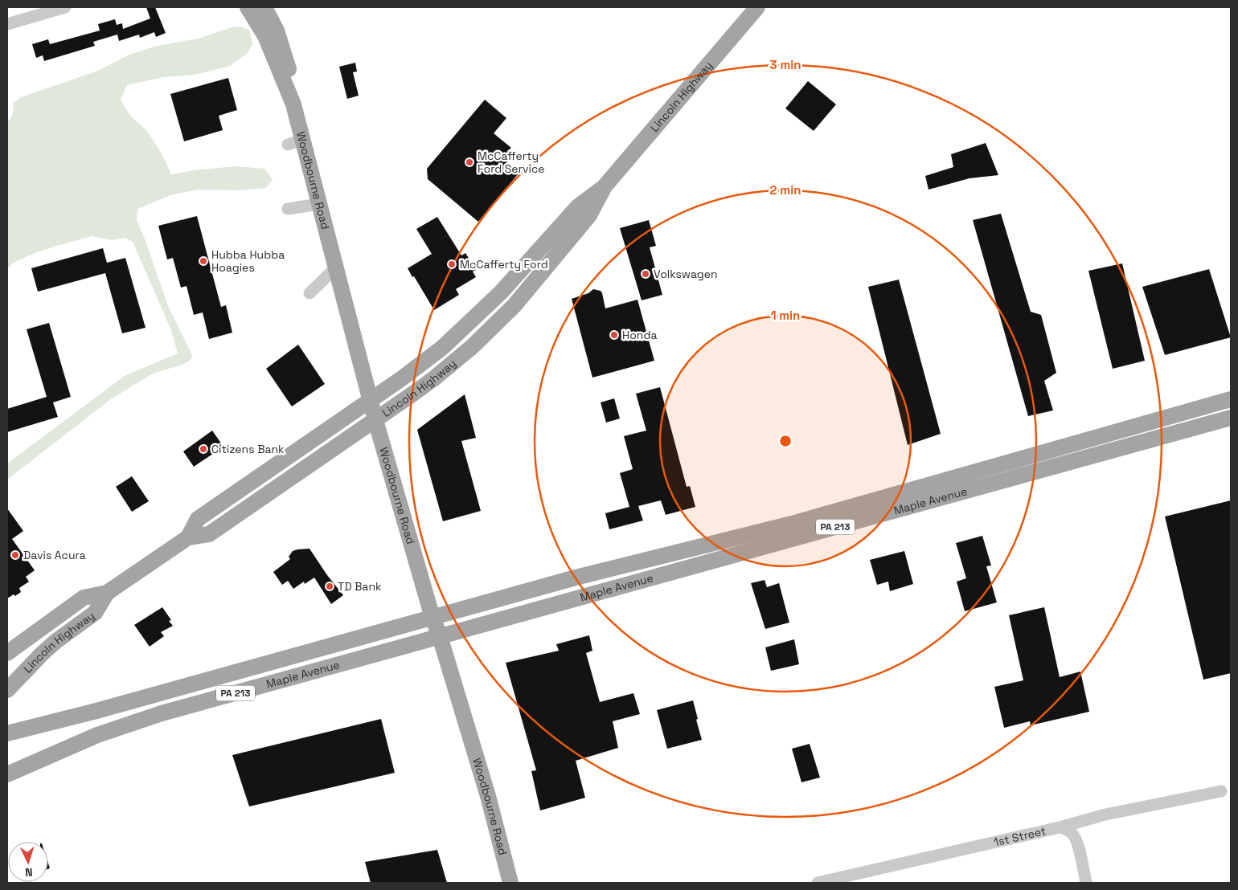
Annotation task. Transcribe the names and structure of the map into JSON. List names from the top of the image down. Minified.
{"streets":{"main road":["Lincoln Highway","Woodbourne Road","Maple Avenue","PA 213"],"street":["1st Street"]},"crossings":[["Lincoln Highway","Woodbourne Road"],["Woodbourne Road","Maple Avenue"]],"places":["McCafferty Ford Service","Hubba Hubba Hoagies","McCafferty Ford","Volkswagen","Honda","Citizens Bank","Davis Acura","TD Bank"],"north":"bottom","rings":["3 min","2 min","1 min"]}
